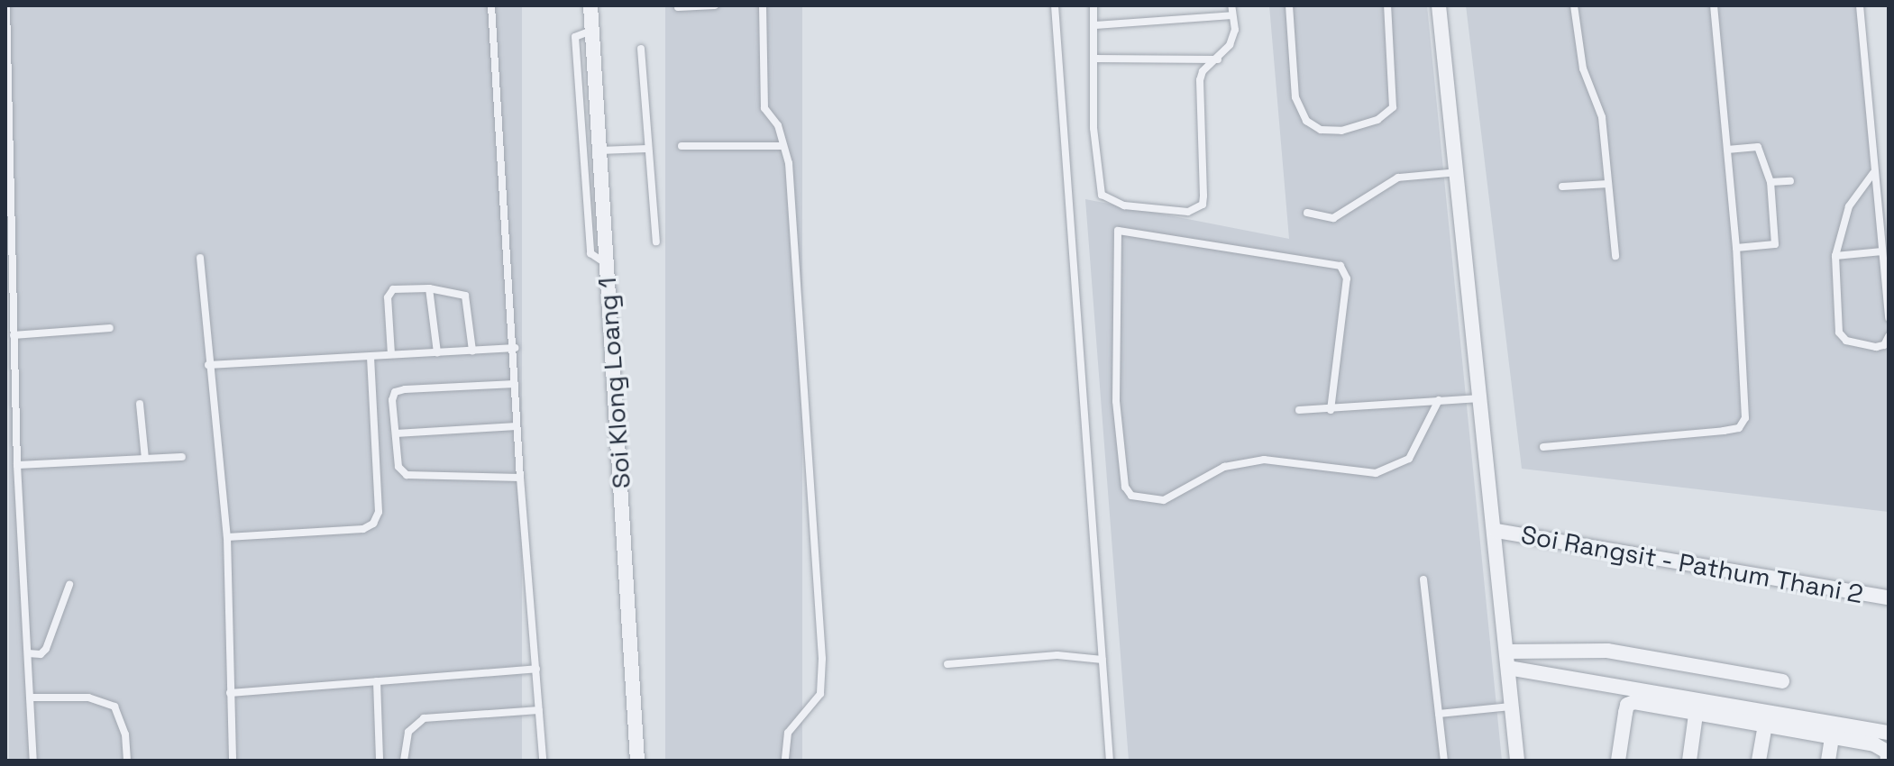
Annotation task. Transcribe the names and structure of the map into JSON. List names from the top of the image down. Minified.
{"streets":{"street":["Soi Klong Loang 1","Soi Rangsit - Pathum Thani 2"]}}
